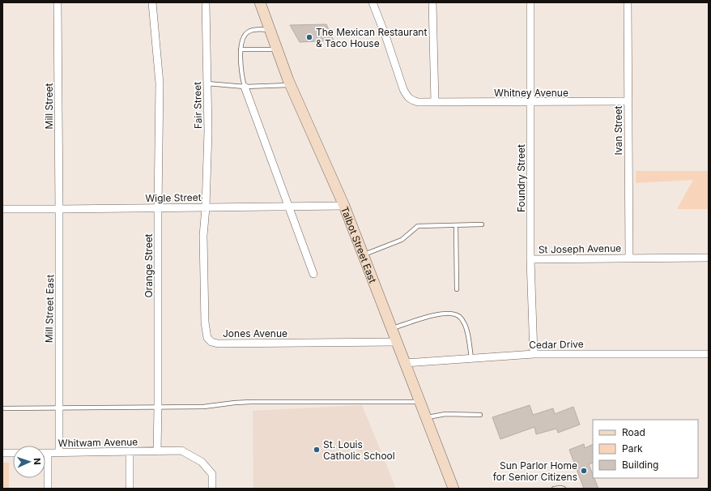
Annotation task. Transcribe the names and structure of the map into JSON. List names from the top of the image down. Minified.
{"streets":{"main road":["Talbot Street East"],"street":["Whitney Avenue","Fair Street","Mill Street","Ivan Street","Foundry Street","Wigle Street","St Joseph Avenue","Orange Street","Mill Street East","Jones Avenue","Cedar Drive","Whitwam Avenue"]},"crossings":[["Whitney Avenue","Ivan Street"],["Whitney Avenue","Foundry Street"],["Fair Street","Wigle Street"],["Fair Street","Jones Avenue"],["Mill Street","Wigle Street"],["Mill Street","Mill Street East"],["Ivan Street","St Joseph Avenue"],["Foundry Street","St Joseph Avenue"],["Foundry Street","Cedar Drive"],["Wigle Street","Talbot Street East"],["Wigle Street","Orange Street"],["Wigle Street","Mill Street East"],["Wigle Street","Jones Avenue"],["Talbot Street East","Jones Avenue"],["Talbot Street East","Cedar Drive"],["Orange Street","Whitwam Avenue"]],"places":["The Mexican Restaurant & Taco House","St. Louis Catholic School","Sun Parlor Home for Senior Citizens"],"legend":["Road","Park","Building"],"north":"right"}
